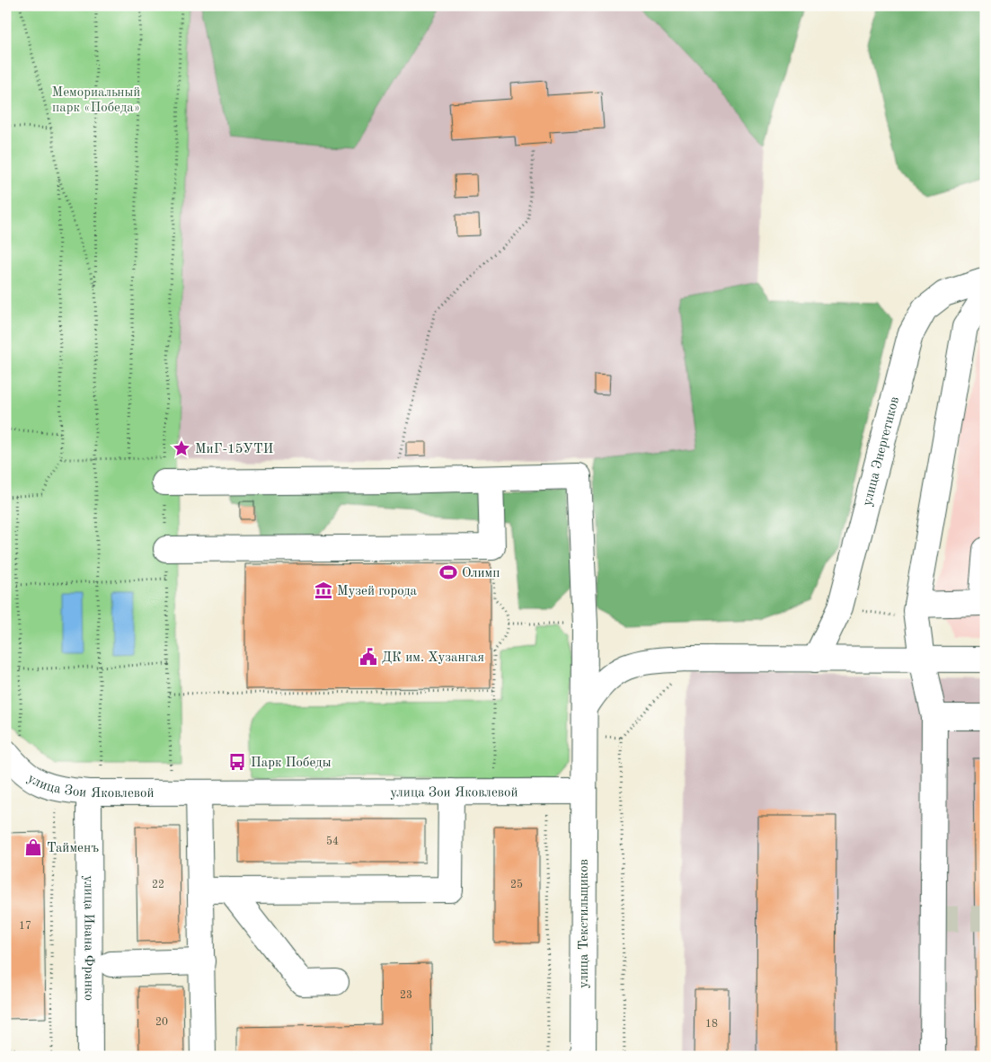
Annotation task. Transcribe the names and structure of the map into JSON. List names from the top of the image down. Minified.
{"streets":{"street":["улица Энергетиков","улица Зои Яковлевой","улица Текстильщиков","улица Ивана Франко"]},"crossings":[["улица Зои Яковлевой","улица Текстильщиков"],["улица Зои Яковлевой","улица Ивана Франко"]],"parks":["Мемориальный парк «Победа»"],"places":{"place":["МиГ-15УТИ"],"sports":["Олимп"],"museum":["Музей города"],"public building":["ДК им. Хузангая"],"bus stop":["Парк Победы"],"shop":["Тайменъ"]},"house_numbers":["54","22","25","17","23","20","18"]}
